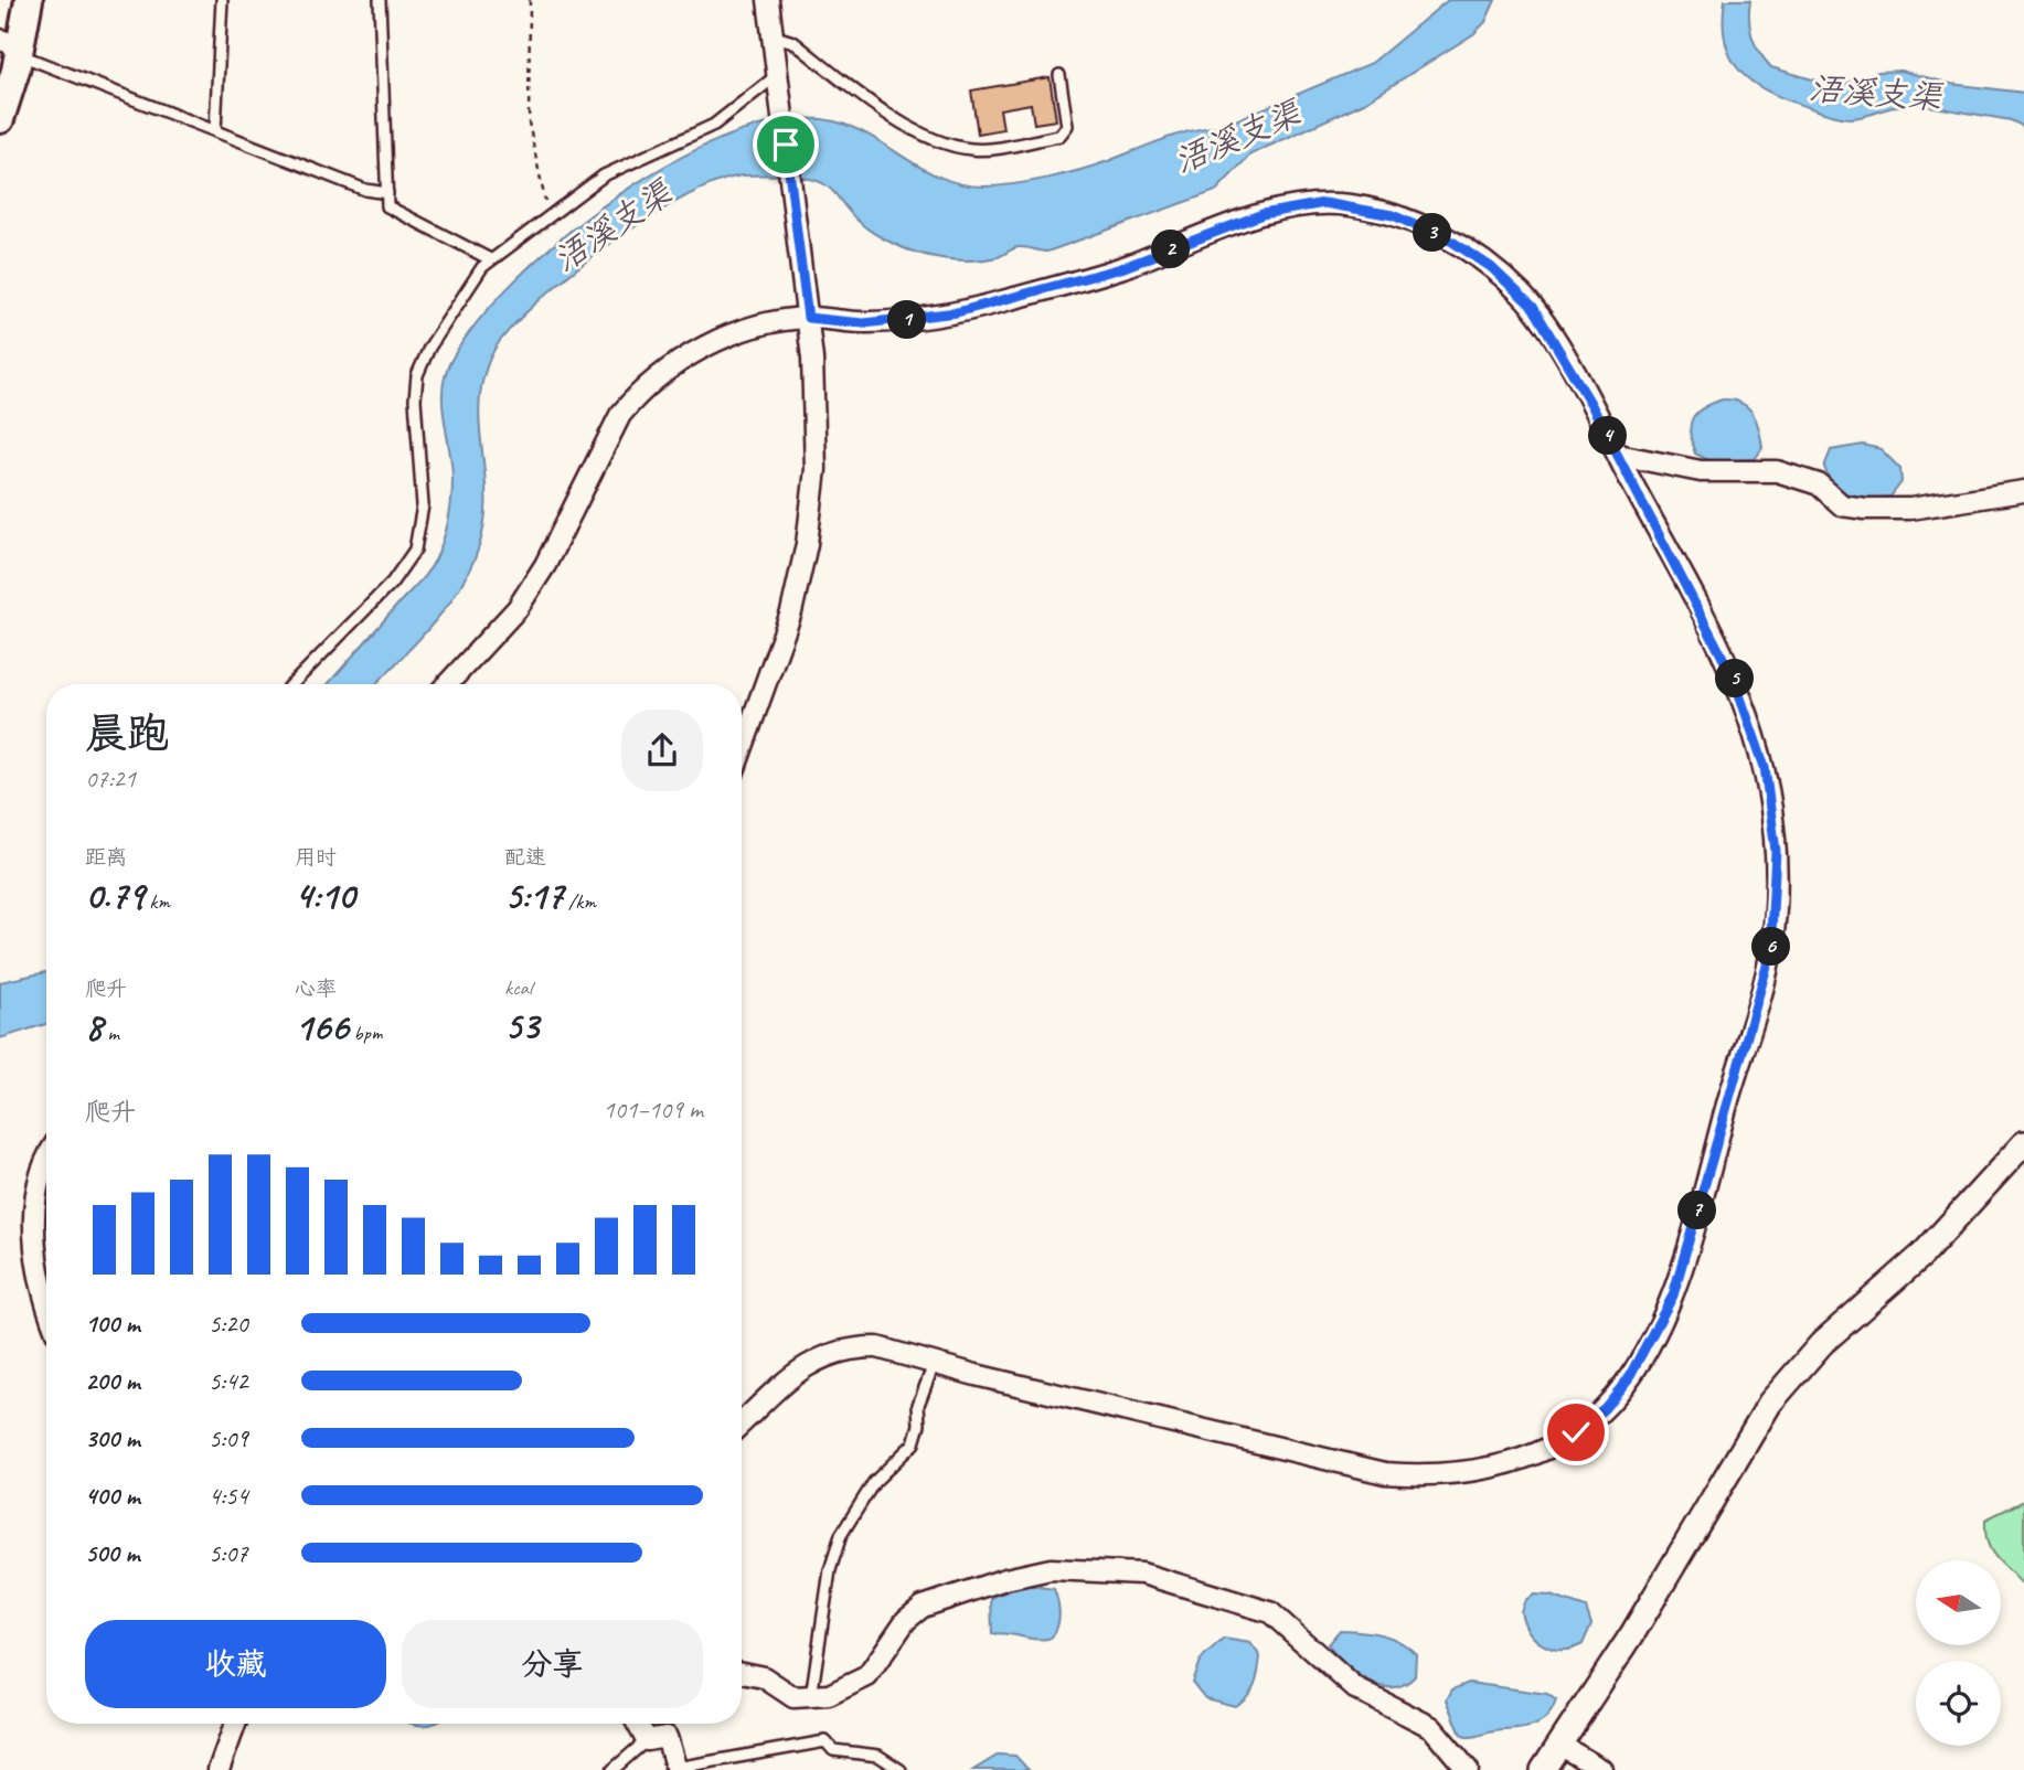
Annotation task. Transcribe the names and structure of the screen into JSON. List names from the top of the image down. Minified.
{"water":["浯溪支渠"],"north":"left","page":{"pins":["3","2","1","4","5","6","7"],"heading":["晨跑","07:21"],"stats":[["距离","0.79 km"],["用时","4:10"],["配速","5:17 /km"],["爬升","8 m"],["心率","166 bpm"],["kcal","53"]],"chart":["爬升","101–109 m"],"list":[{"name":"100 m","note":"5:20"},{"name":"200 m","note":"5:42"},{"name":"300 m","note":"5:09"},{"name":"400 m","note":"4:54"},{"name":"500 m","note":"5:07"}],"buttons":["收藏","分享"]}}
